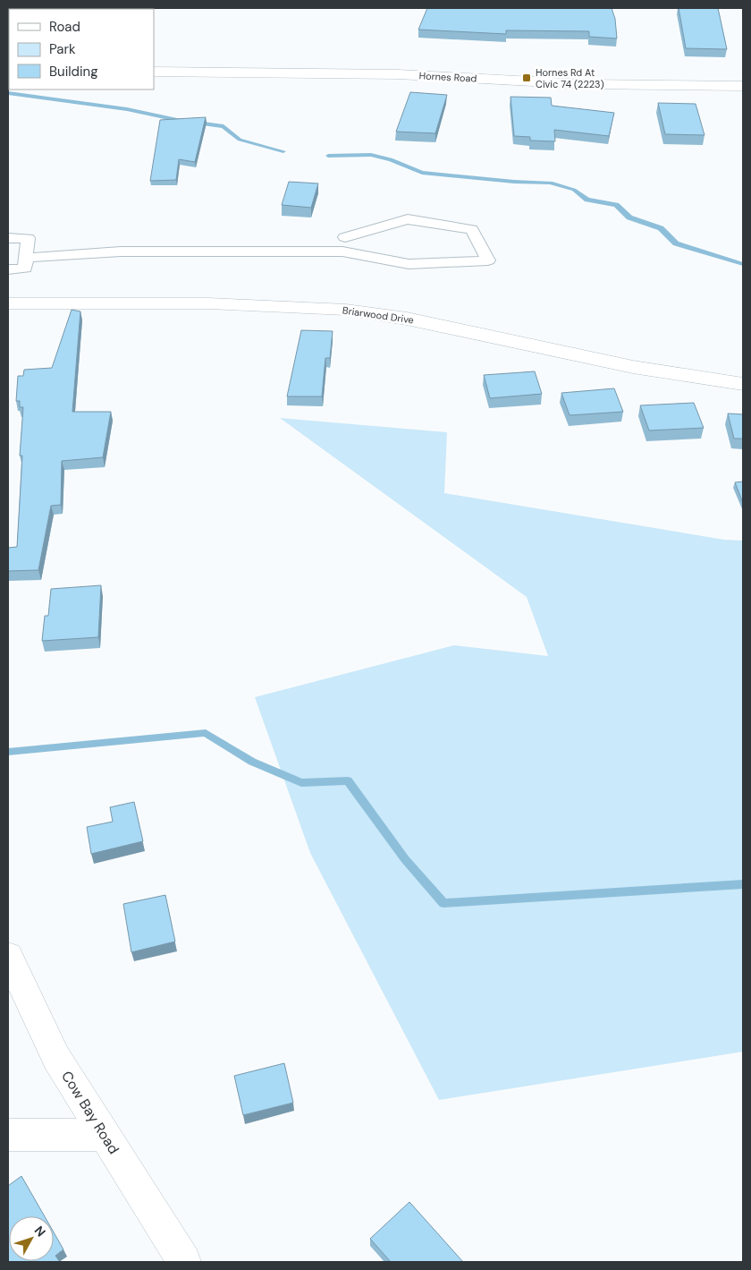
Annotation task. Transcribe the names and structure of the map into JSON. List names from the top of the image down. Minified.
{"streets":{"street":["Hornes Road","Briarwood Drive","Cow Bay Road"]},"places":{"transit":["Hornes Rd At Civic 74 (2223)"]},"legend":["Road","Park","Building"],"north":"top right"}
